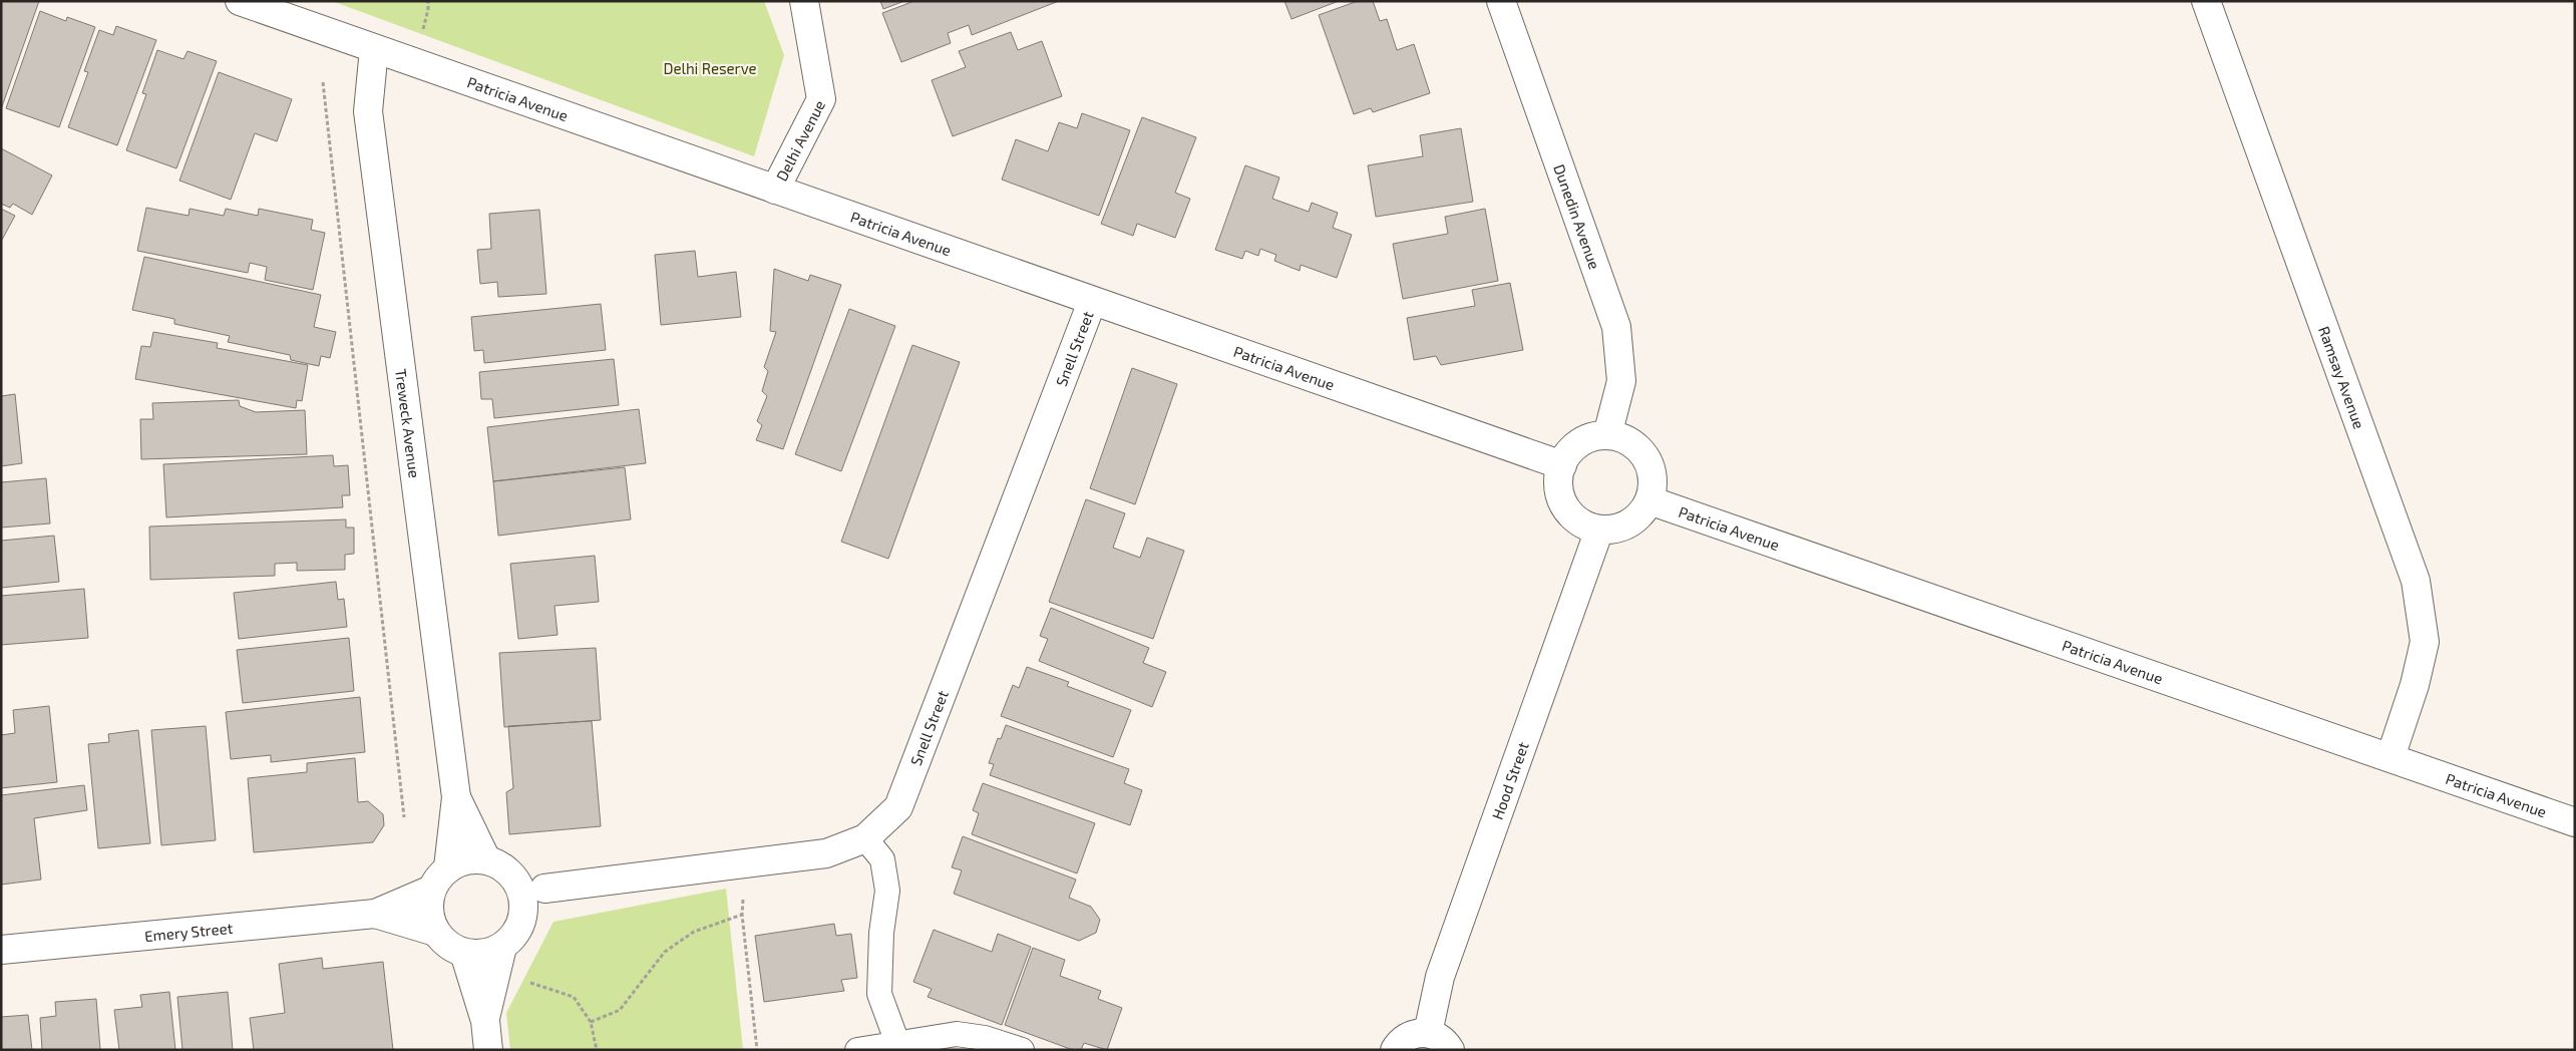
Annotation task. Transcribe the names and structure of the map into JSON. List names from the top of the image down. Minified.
{"streets":{"street":["Patricia Avenue","Delhi Avenue","Dunedin Avenue","Snell Street","Ramsay Avenue","Treweck Avenue","Hood Street","Emery Street"]},"crossings":[["Patricia Avenue","Delhi Avenue"],["Patricia Avenue","Dunedin Avenue"],["Patricia Avenue","Snell Street"],["Patricia Avenue","Ramsay Avenue"],["Patricia Avenue","Treweck Avenue"],["Patricia Avenue","Hood Street"],["Dunedin Avenue","Hood Street"],["Treweck Avenue","Emery Street"]],"parks":["Delhi Reserve"]}
